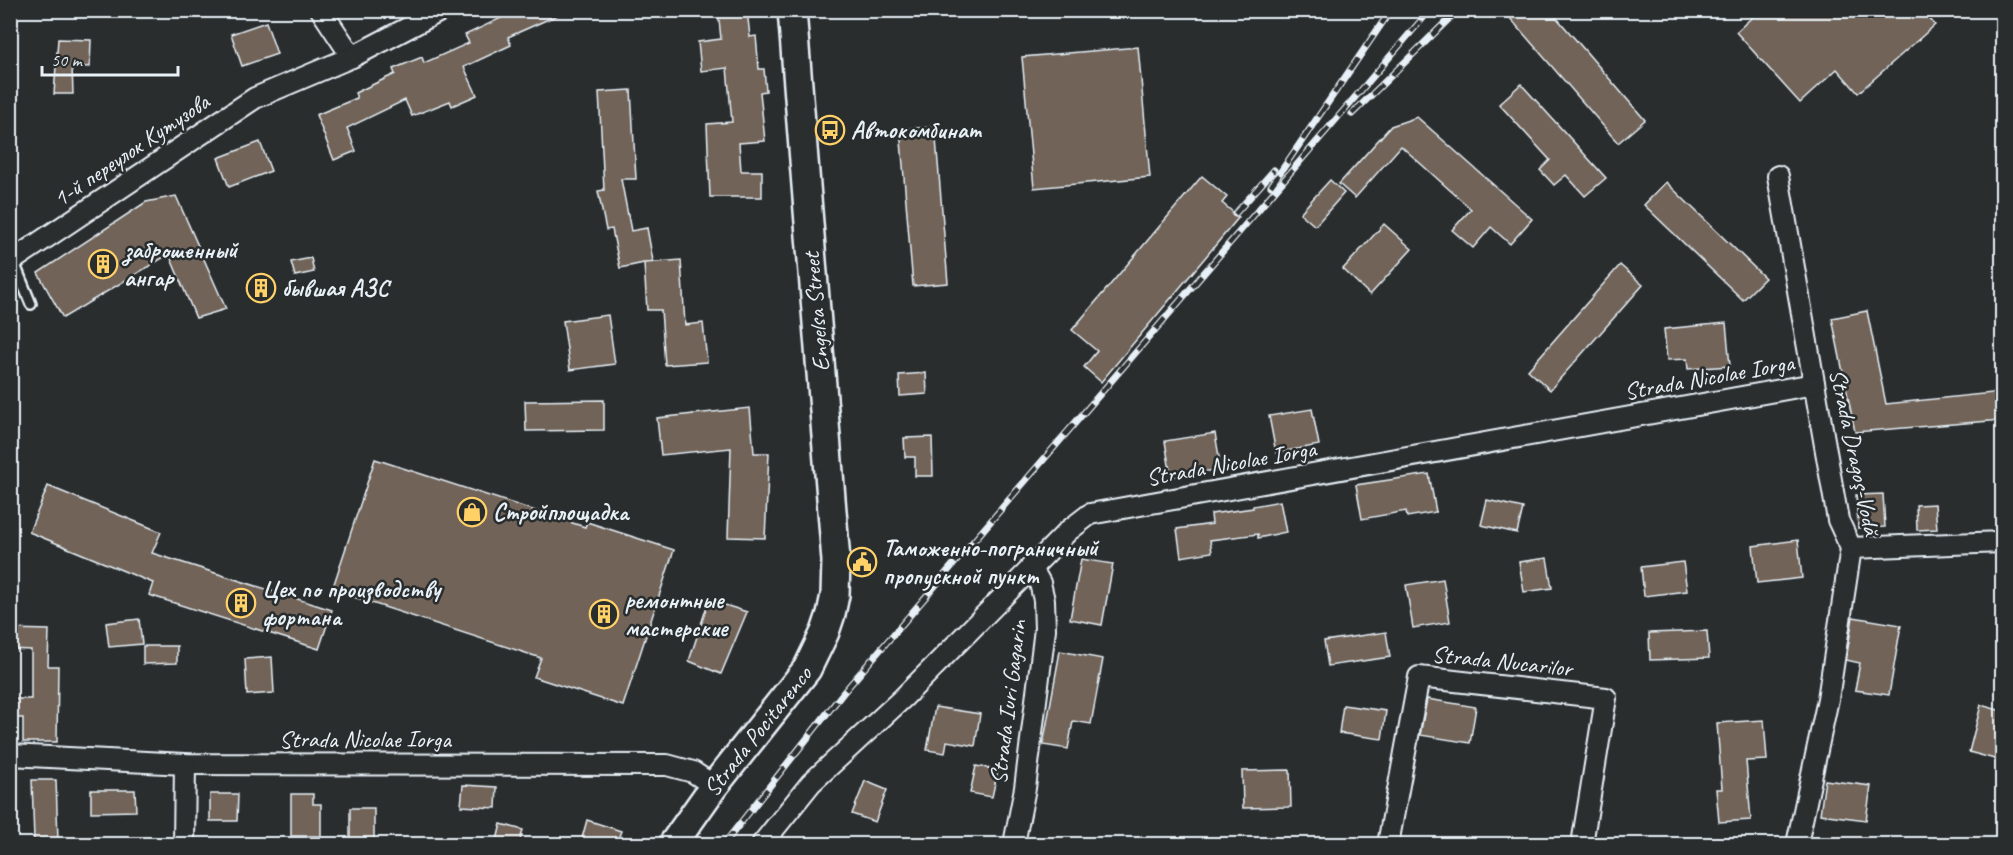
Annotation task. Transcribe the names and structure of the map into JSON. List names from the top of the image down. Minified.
{"streets":{"street":["1-й переулок Кутузова","Engelsa Street","Strada Nicolae Iorga","Strada Dragoş-Vodă","Strada Nucarilor","Strada Iuri Gagarin","Strada Pocitarenco"]},"crossings":[["Engelsa Street","Strada Pocitarenco"],["Strada Nicolae Iorga","Strada Dragoş-Vodă"],["Strada Nicolae Iorga","Strada Iuri Gagarin"],["Strada Nicolae Iorga","Strada Pocitarenco"]],"places":{"bus stop":["Автокомбинат"],"building":["заброшенный ангар","бывшая АЗС","Цех по производству фортана","ремонтные мастерские"],"shop":["Стройплощадка"],"public building":["Таможенно-пограничный пропускной пункт"]},"scale_bar":"50 m"}
